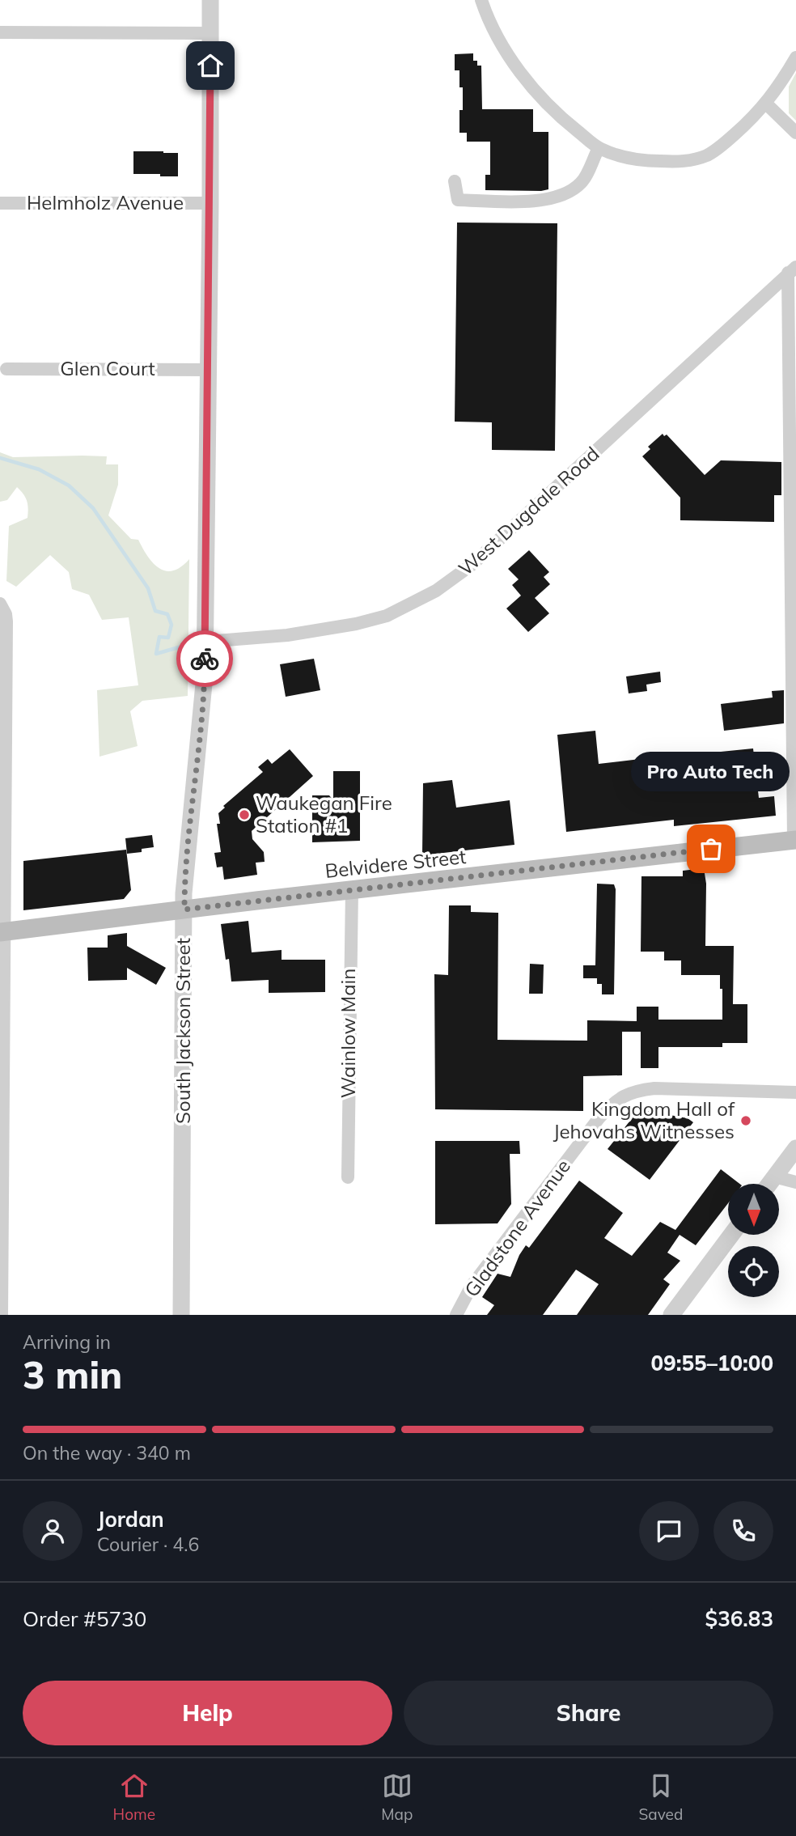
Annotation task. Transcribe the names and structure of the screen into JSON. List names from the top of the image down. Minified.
{"streets":{"main road":["Belvidere Street"],"street":["Helmholz Avenue","Glen Court","West Dugdale Road","South Jackson Street","Wainlow Main","Gladstone Avenue"]},"crossings":[["Helmholz Avenue","South Jackson Street"],["Glen Court","South Jackson Street"],["West Dugdale Road","South Jackson Street"],["Belvidere Street","South Jackson Street"],["Belvidere Street","Wainlow Main"]],"places":["Waukegan Fire Station #1","Pro Auto Tech","Kingdom Hall of Jehovahs Witnesses"],"north":"bottom","page":{"bubble":"Pro Auto Tech","heading":["3 min","Arriving in","09:55–10:00"],"panel":["Jordan","Courier · 4.6","Order #5730","$36.83"],"bar":"On the way · 340 m","buttons":["Help","Share"],"tabs":["Home","Map","Saved"]}}
